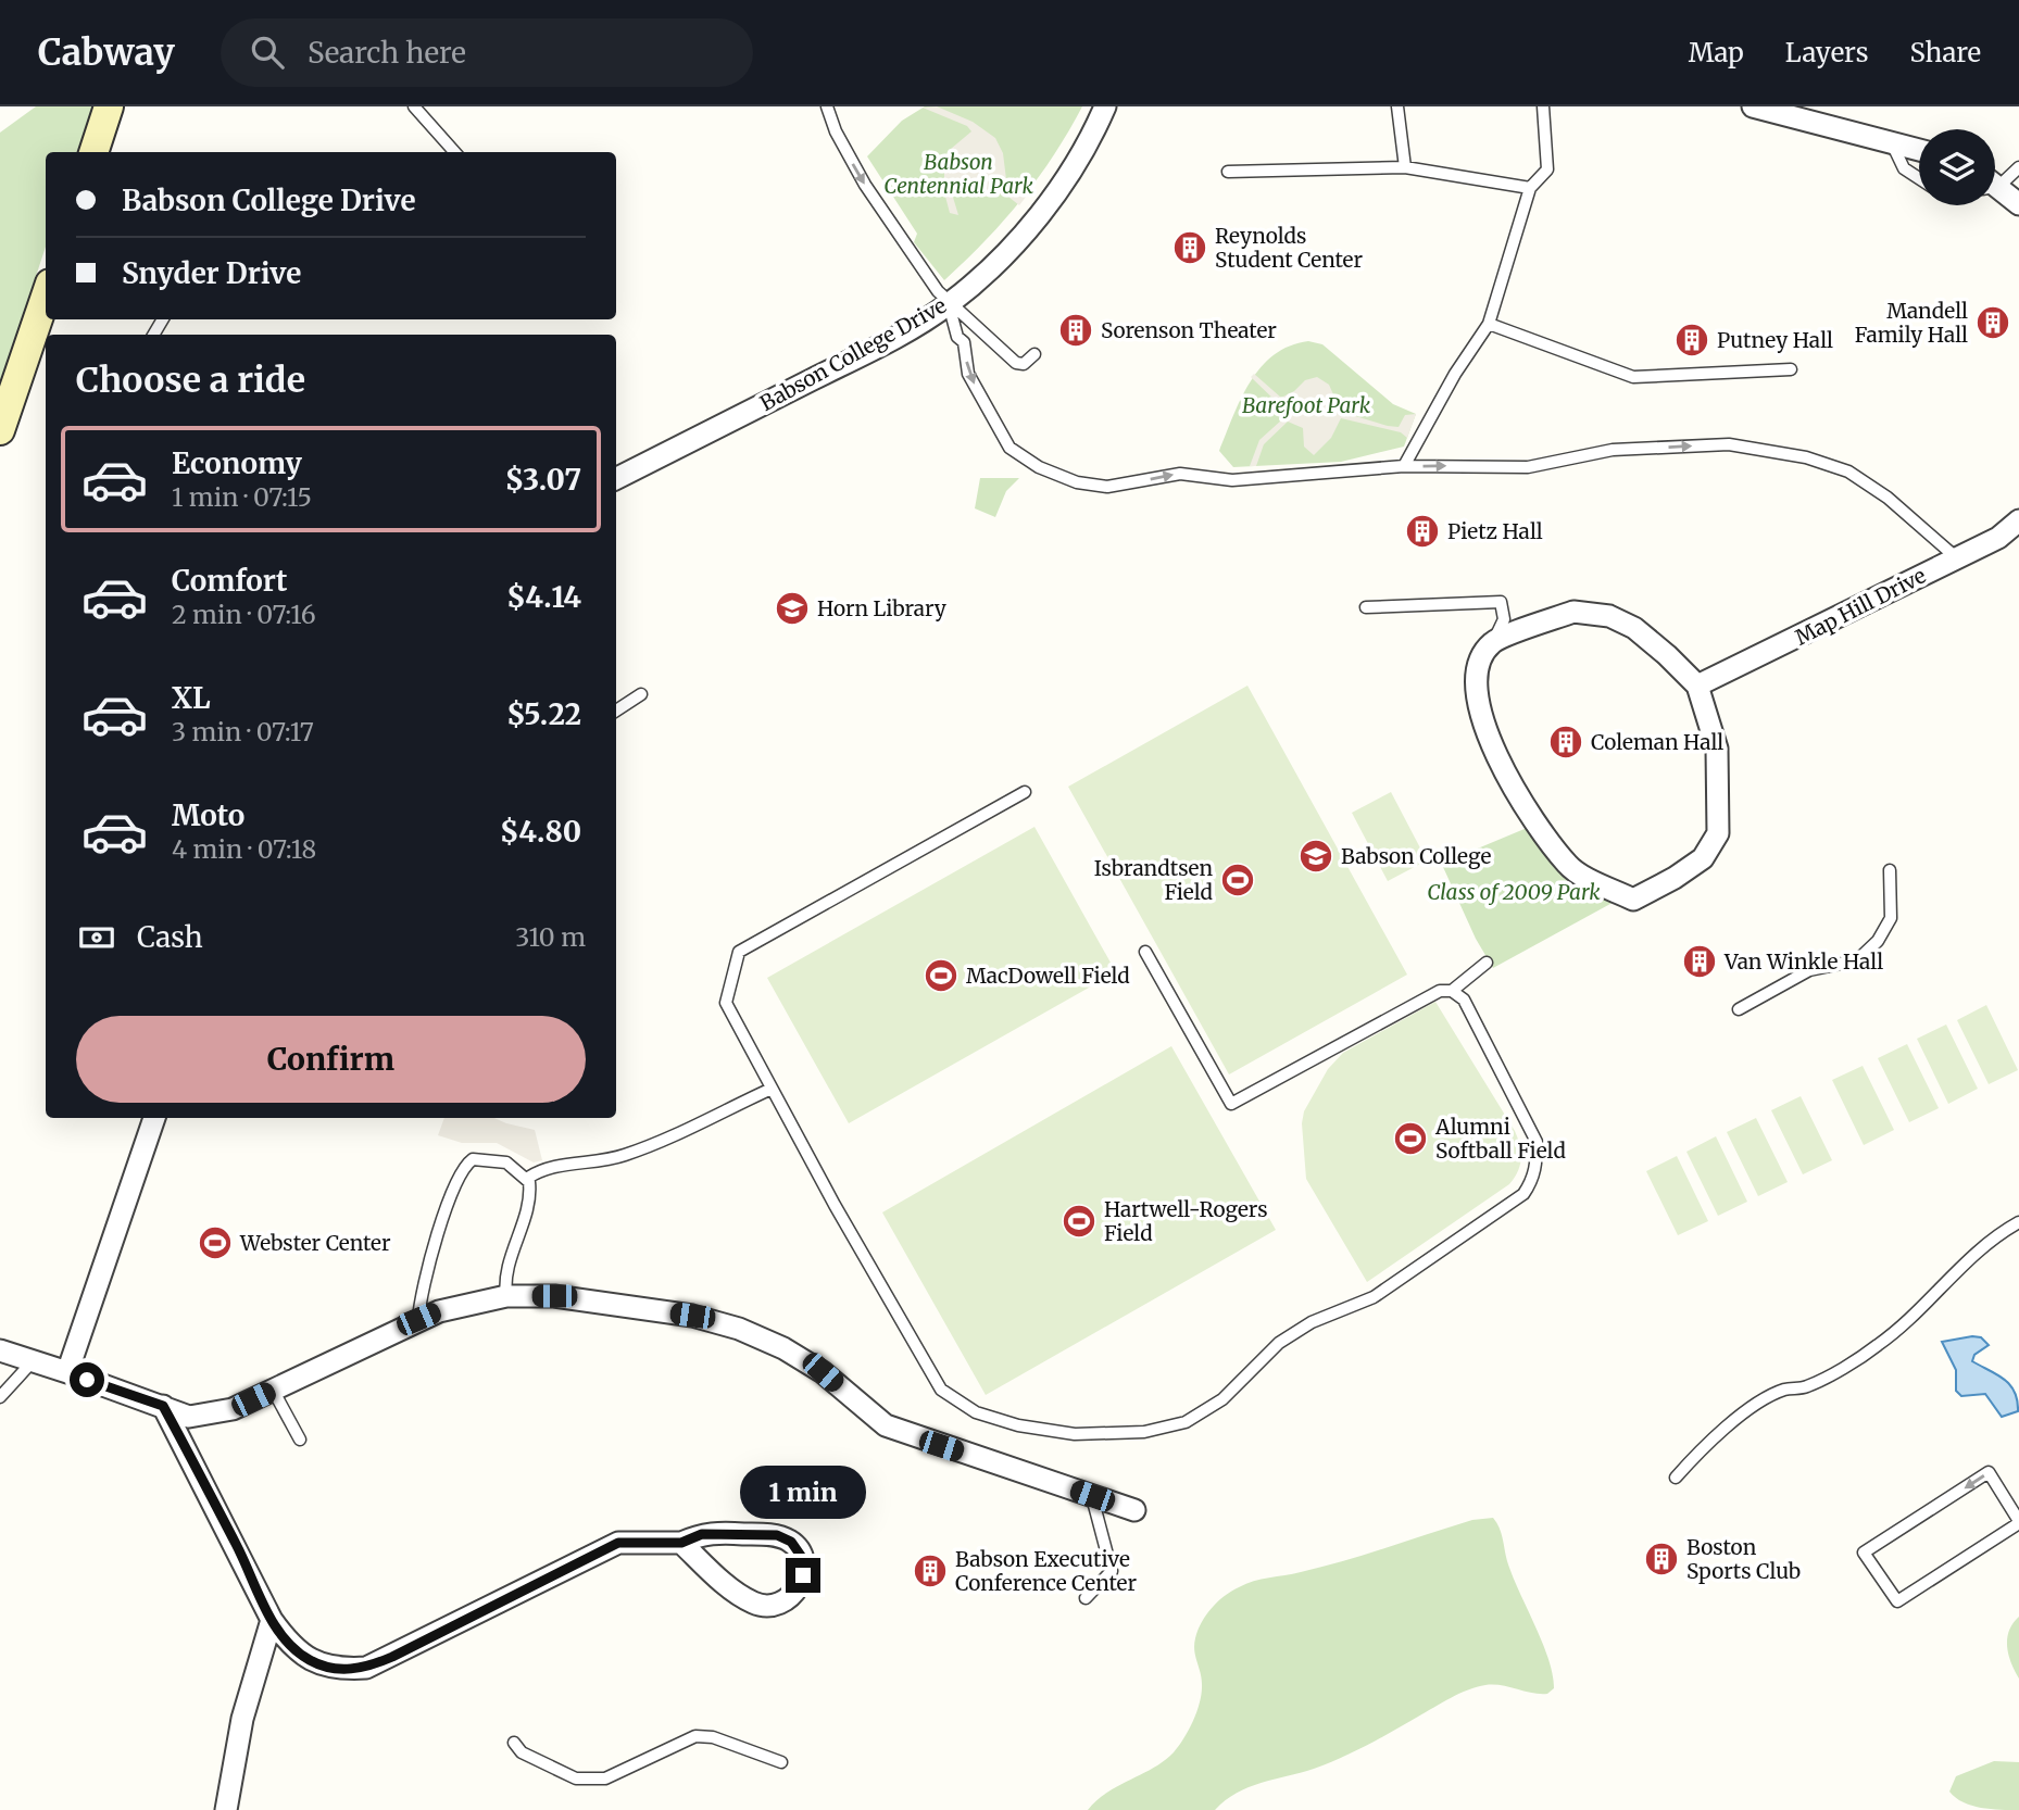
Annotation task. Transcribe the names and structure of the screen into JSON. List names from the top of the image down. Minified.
{"streets":{"street":["Babson College Drive","Map Hill Drive"]},"parks":["Babson Centennial Park","Barefoot Park","Class of 2009 Park"],"places":{"building":["Reynolds Student Center","Mandell Family Hall","Sorenson Theater","Putney Hall","Pietz Hall","Coleman Hall","Van Winkle Hall","Boston Sports Club","Babson Executive Conference Center"],"school or university":["Horn Library","Babson College"],"sports":["Isbrandtsen Field","MacDowell Field","Alumni Softball Field","Hartwell-Rogers Field","Webster Center"]},"page":{"header":"Cabway","search":"Search here","nav":["Map","Layers","Share"],"banner":["Babson College Drive","Snyder Drive"],"heading":"Choose a ride","list":[{"name":"Economy","note":"1 min · 07:15","value":"$3.07"},{"name":"Comfort","note":"2 min · 07:16","value":"$4.14"},{"name":"XL","note":"3 min · 07:17","value":"$5.22"},{"name":"Moto","note":"4 min · 07:18","value":"$4.80"}],"pay":["Cash","310 m"],"buttons":"Confirm","bubble":"1 min"}}
